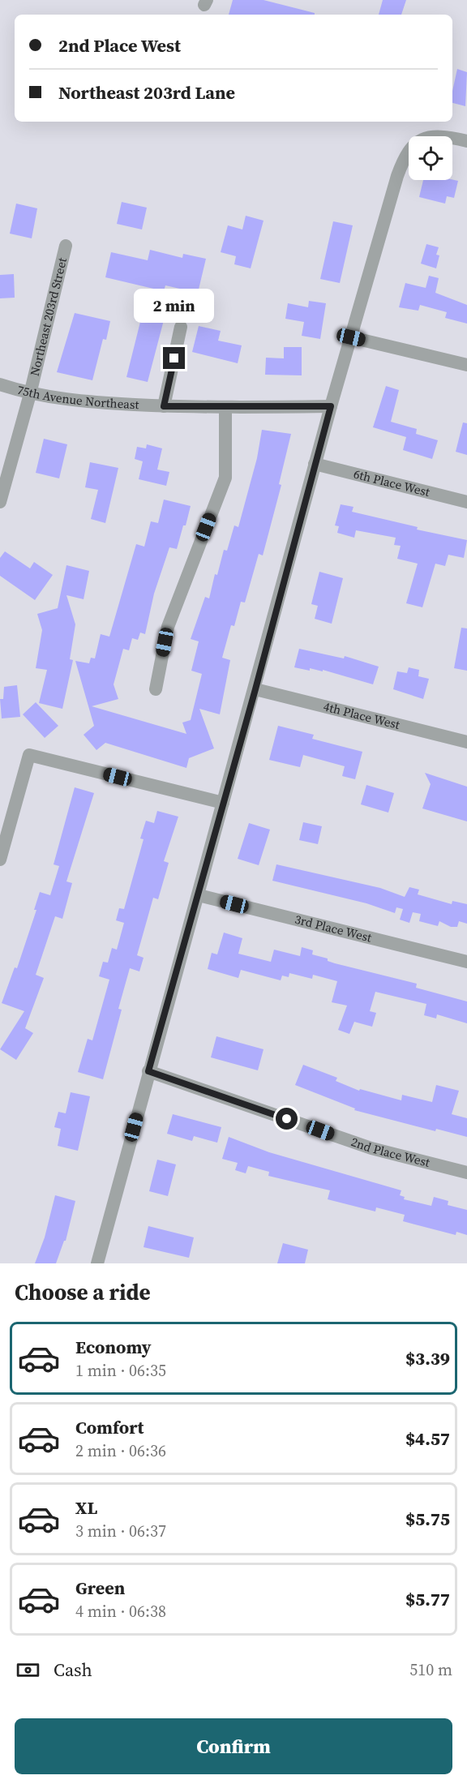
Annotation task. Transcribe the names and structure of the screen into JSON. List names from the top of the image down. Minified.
{"streets":{"street":["Northeast 203rd Street","75th Avenue Northeast","6th Place West","4th Place West","3rd Place West","2nd Place West"]},"crossings":[["Northeast 203rd Street","75th Avenue Northeast"]],"page":{"banner":["2nd Place West","Northeast 203rd Lane"],"bubble":"2 min","heading":"Choose a ride","list":[{"name":"Economy","note":"1 min · 06:35","value":"$3.39"},{"name":"Comfort","note":"2 min · 06:36","value":"$4.57"},{"name":"XL","note":"3 min · 06:37","value":"$5.75"},{"name":"Green","note":"4 min · 06:38","value":"$5.77"}],"pay":["Cash","510 m"],"buttons":"Confirm"}}
